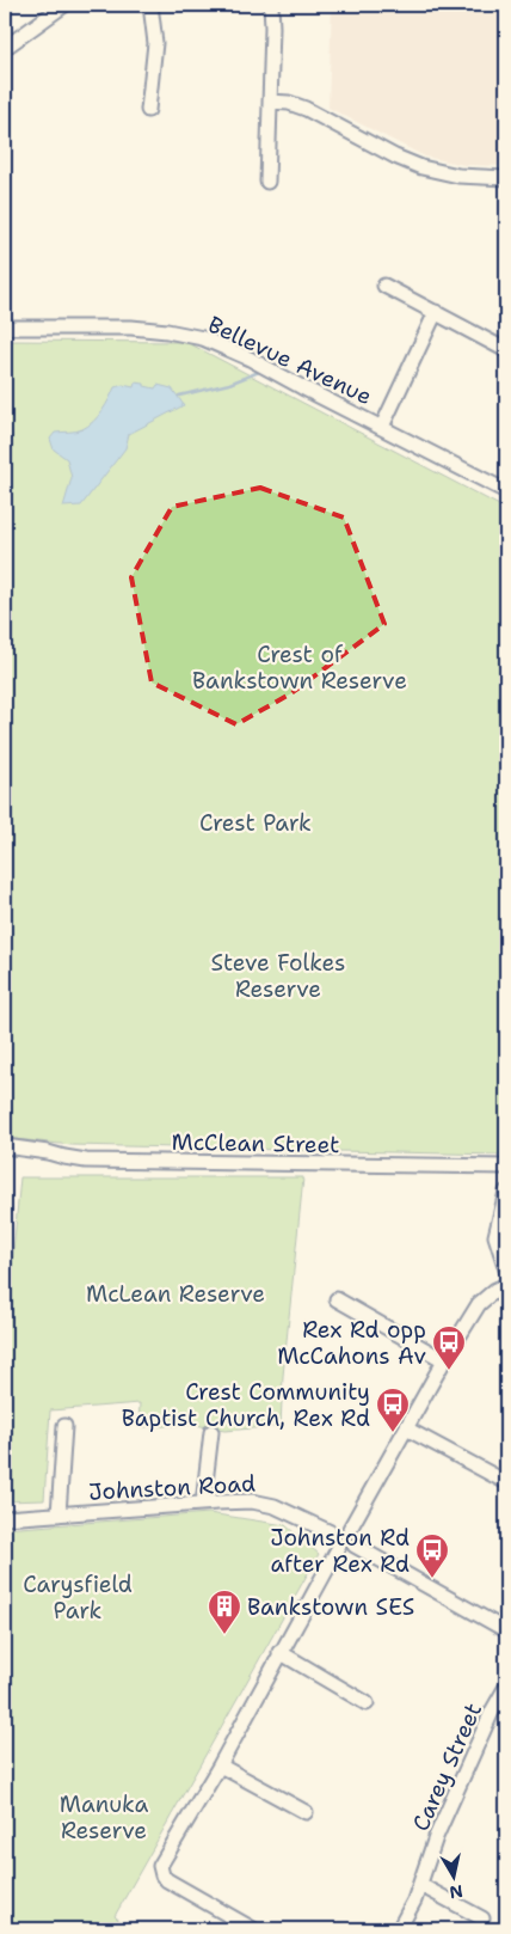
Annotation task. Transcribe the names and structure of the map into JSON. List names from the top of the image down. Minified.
{"streets":{"street":["Bellevue Avenue","McClean Street","Johnston Road","Carey Street"]},"parks":["Crest of Bankstown Reserve","Crest Park","Steve Folkes Reserve","McLean Reserve","Carysfield Park","Manuka Reserve"],"places":{"bus stop":["Rex Rd opp McCahons Av","Crest Community Baptist Church, Rex Rd","Johnston Rd after Rex Rd"],"building":["Bankstown SES"]},"north":"bottom"}
